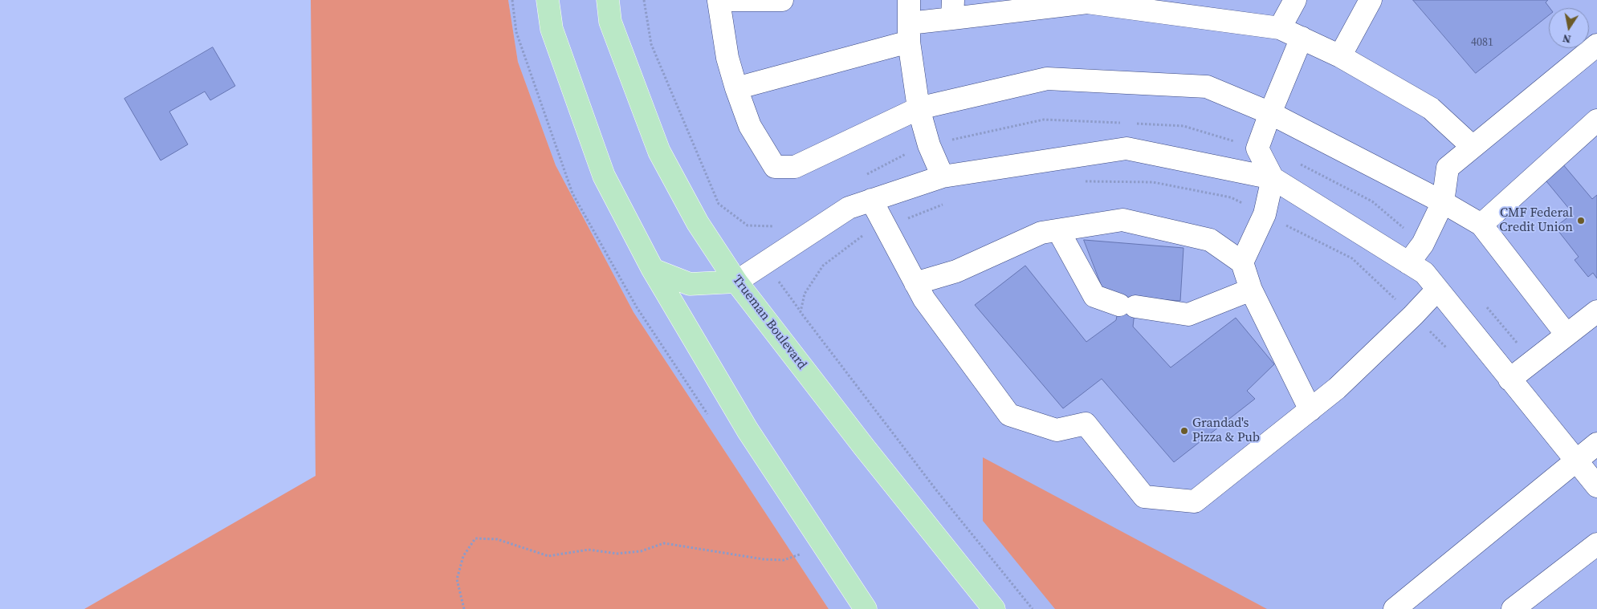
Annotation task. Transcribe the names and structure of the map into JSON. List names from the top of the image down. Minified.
{"streets":{"main road":["Trueman Boulevard"]},"places":["CMF Federal Credit Union","Grandad's Pizza & Pub"],"house_numbers":["4081"],"north":"bottom"}
